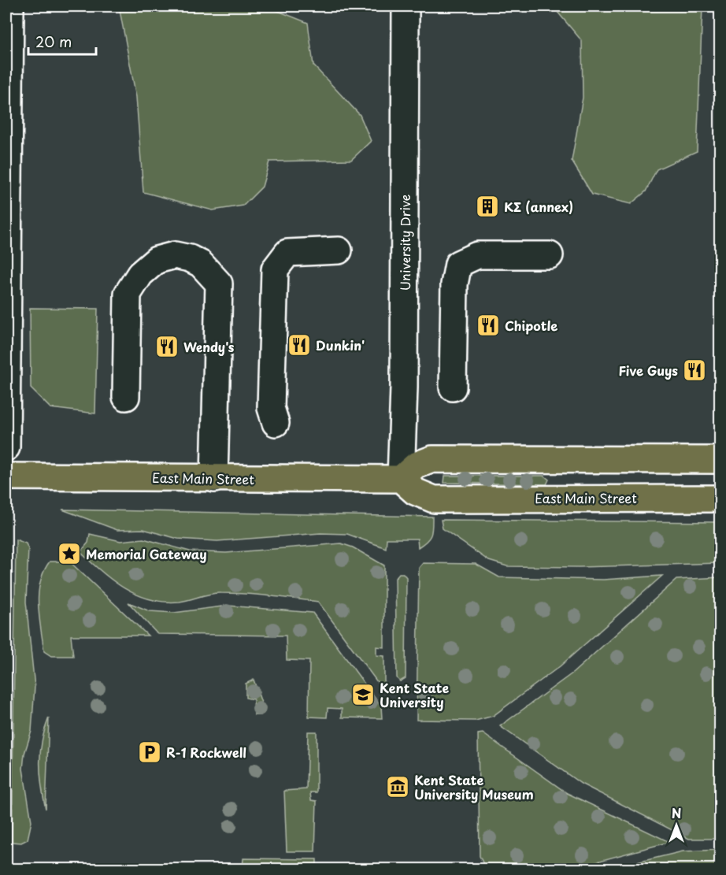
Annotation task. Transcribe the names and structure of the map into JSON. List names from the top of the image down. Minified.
{"streets":{"main road":["East Main Street"],"street":["University Drive"]},"crossings":[["University Drive","East Main Street"]],"places":{"building":["ΚΣ (annex)"],"restaurant":["Chipotle","Dunkin'","Wendy's","Five Guys"],"place":["Memorial Gateway"],"school or university":["Kent State University"],"parking":["R-1 Rockwell"],"museum":["Kent State University Museum"]},"scale_bar":"20 m","north":"top"}
